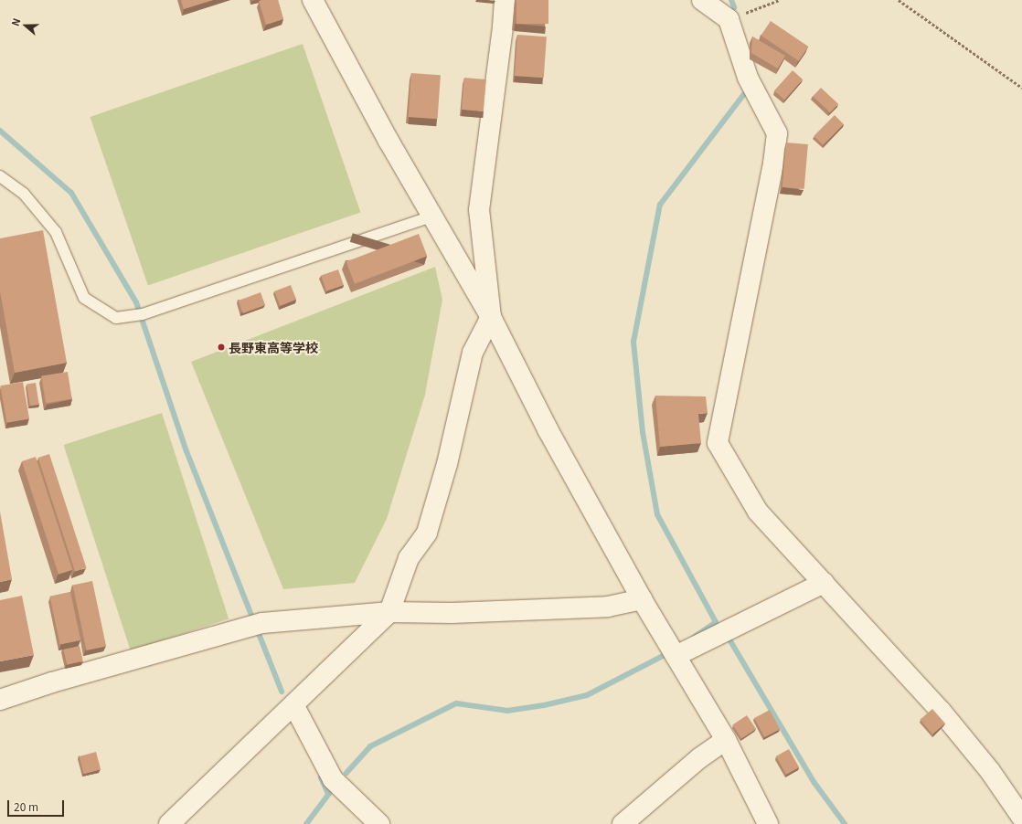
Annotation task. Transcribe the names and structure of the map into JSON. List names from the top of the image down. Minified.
{"places":["長野東高等学校"],"scale_bar":"20 m","north":"left"}
